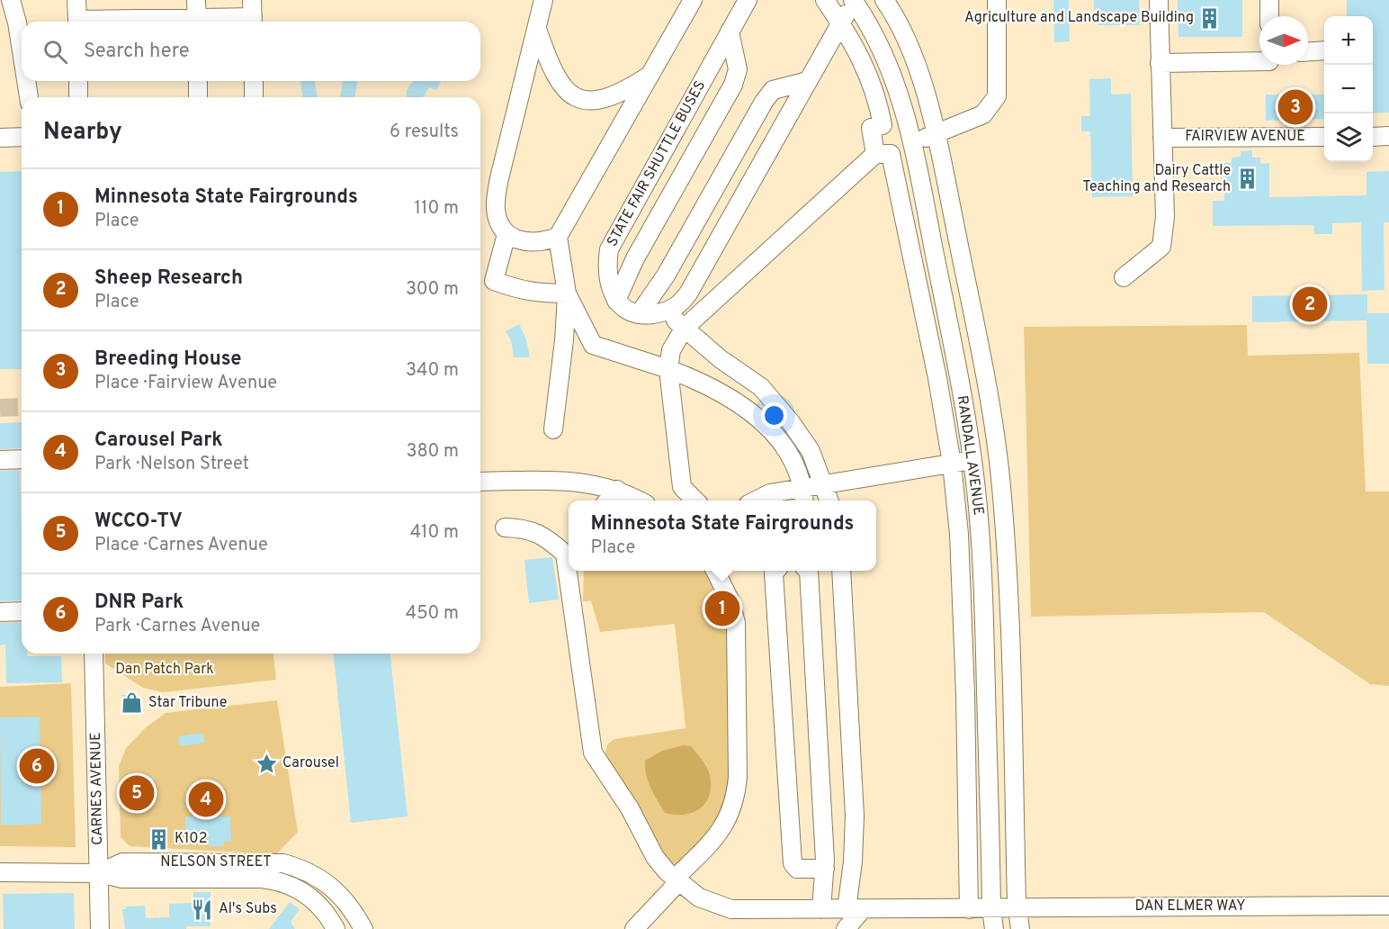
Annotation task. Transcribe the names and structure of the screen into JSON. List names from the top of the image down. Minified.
{"streets":{"street":["FAIRVIEW AVENUE","STATE FAIR SHUTTLE BUSES","RANDALL AVENUE","CARNES AVENUE","NELSON STREET","DAN ELMER WAY"]},"crossings":[["RANDALL AVENUE","DAN ELMER WAY"],["CARNES AVENUE","NELSON STREET"]],"parks":["Dan Patch Park"],"places":{"building":["Agriculture and Landscape Building","Dairy Cattle Teaching and Research","K102"],"shop":["Star Tribune"],"place":["Carousel"],"restaurant":["Al's Subs"]},"north":"right","page":{"map_buttons":["+","−"],"search":"Search here","pins":["3","2","1","6","5","4"],"heading":["Nearby","6 results"],"list":[{"mark":"1","name":"Minnesota State Fairgrounds","note":"Place","value":"110 m"},{"mark":"2","name":"Sheep Research","note":"Place","value":"300 m"},{"mark":"3","name":"Breeding House","note":"Place · Fairview Avenue","value":"340 m"},{"mark":"4","name":"Carousel Park","note":"Park · Nelson Street","value":"380 m"},{"mark":"5","name":"WCCO-TV","note":"Place · Carnes Avenue","value":"410 m"},{"mark":"6","name":"DNR Park","note":"Park · Carnes Avenue","value":"450 m"}],"popup":["Minnesota State Fairgrounds","Place"]}}
